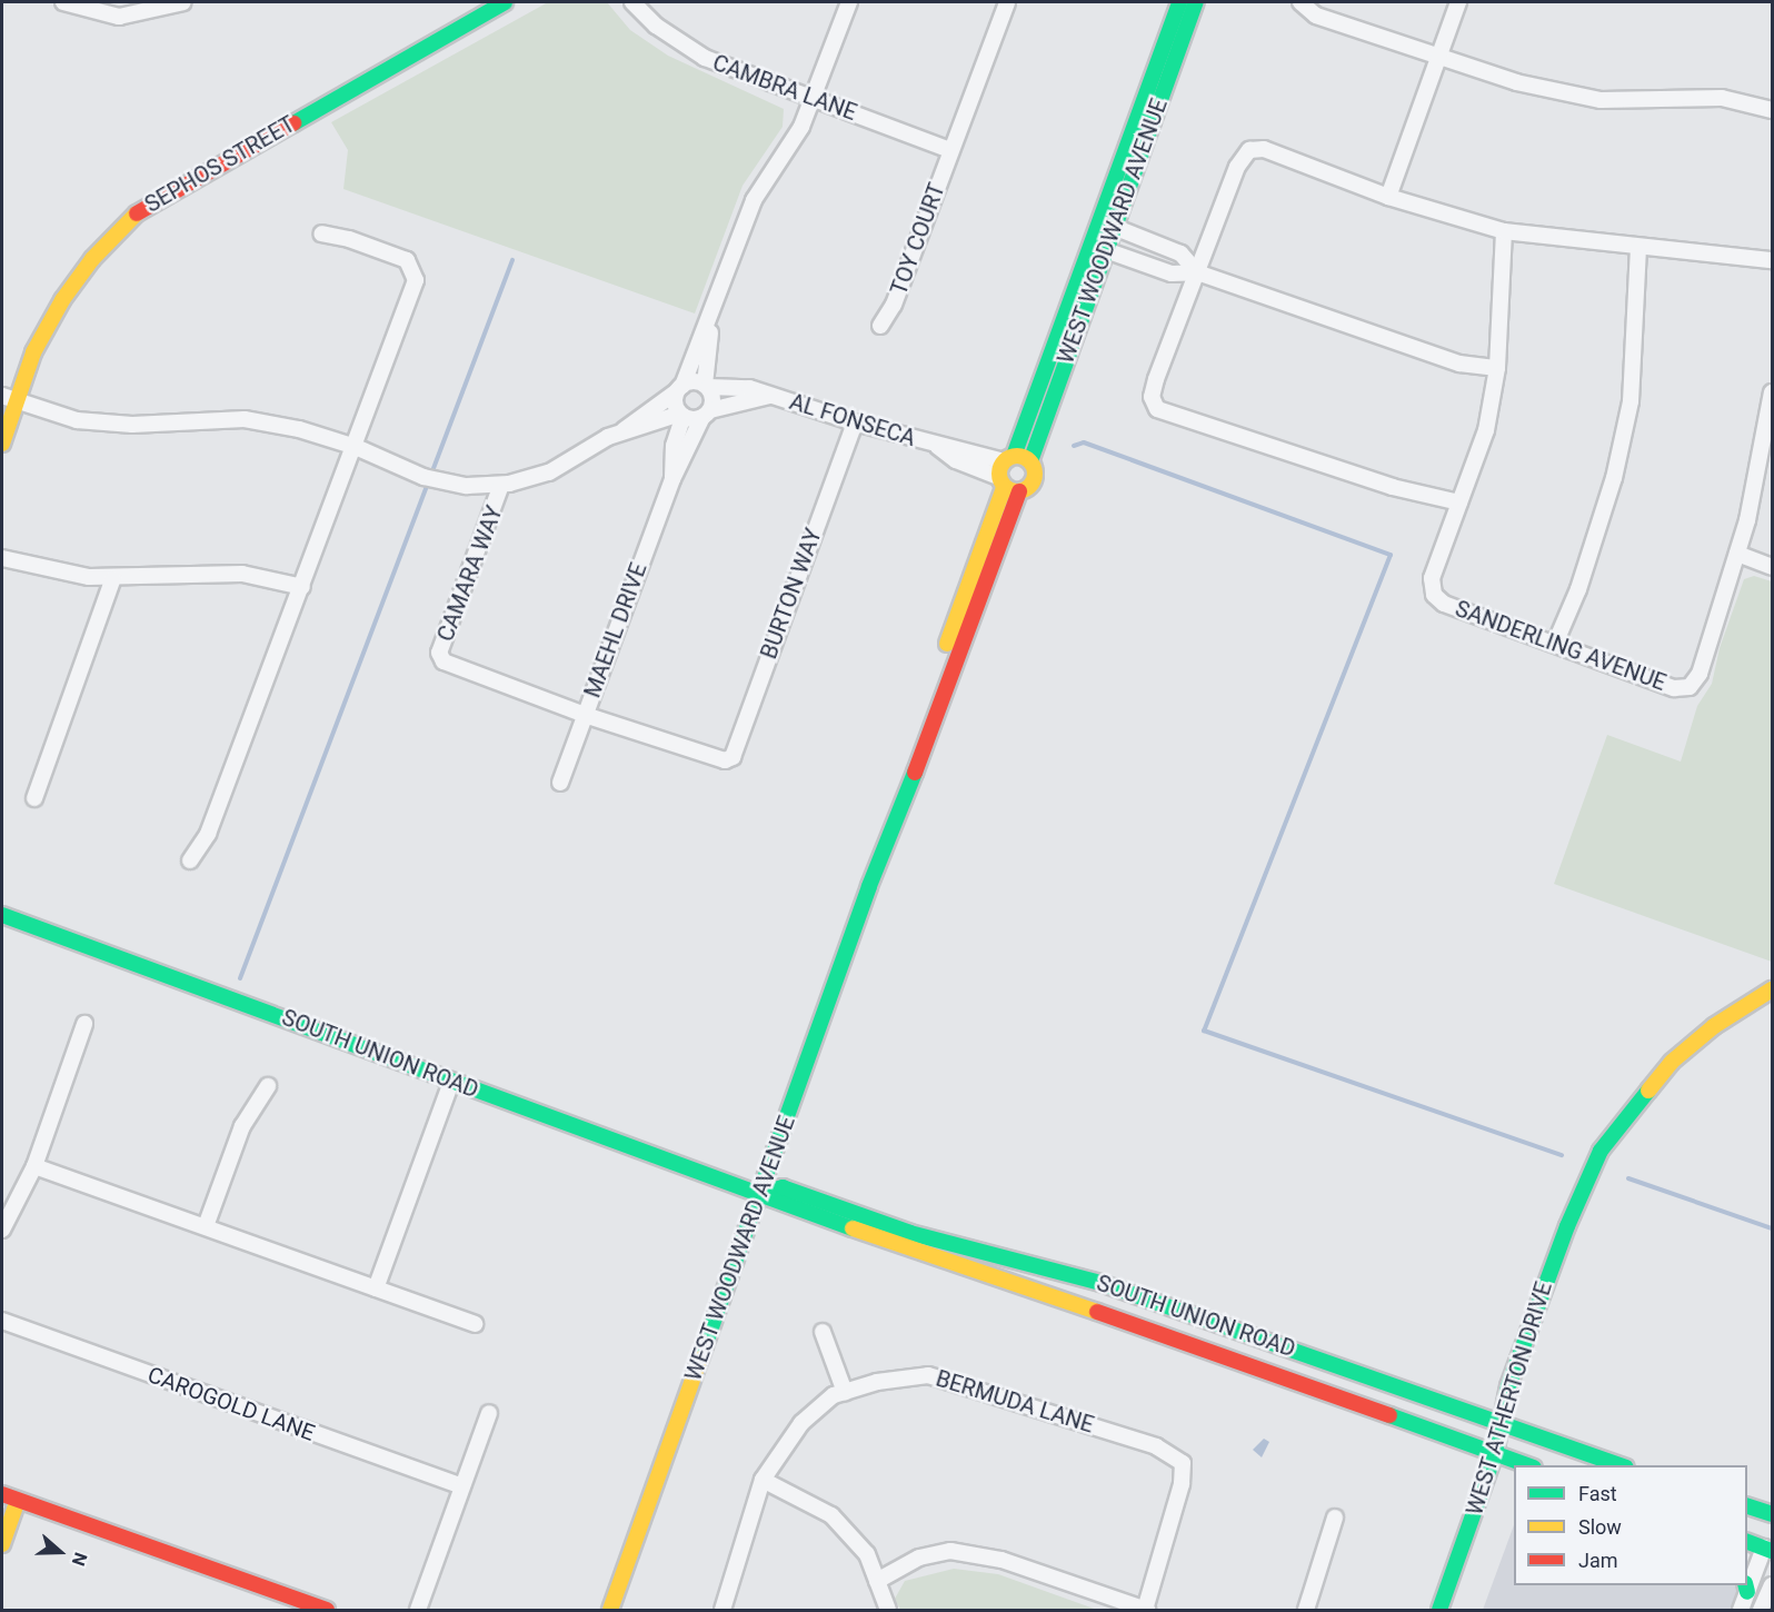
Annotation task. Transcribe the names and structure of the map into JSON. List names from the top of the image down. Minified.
{"streets":{"street":["CAMBRA LANE","SEPHOS STREET","WEST WOODWARD AVENUE","TOY COURT","AL FONSECA","CAMARA WAY","BURTON WAY","MAEHL DRIVE","SANDERLING AVENUE","SOUTH UNION ROAD","WEST ATHERTON DRIVE","BERMUDA LANE","CAROGOLD LANE"]},"crossings":[["CAMBRA LANE","TOY COURT"],["WEST WOODWARD AVENUE","AL FONSECA"],["WEST WOODWARD AVENUE","SOUTH UNION ROAD"],["AL FONSECA","BURTON WAY"],["AL FONSECA","MAEHL DRIVE"],["CAMARA WAY","BURTON WAY"],["CAMARA WAY","MAEHL DRIVE"],["BURTON WAY","MAEHL DRIVE"],["SOUTH UNION ROAD","WEST ATHERTON DRIVE"]],"legend":["Fast","Slow","Jam"],"north":"right"}
